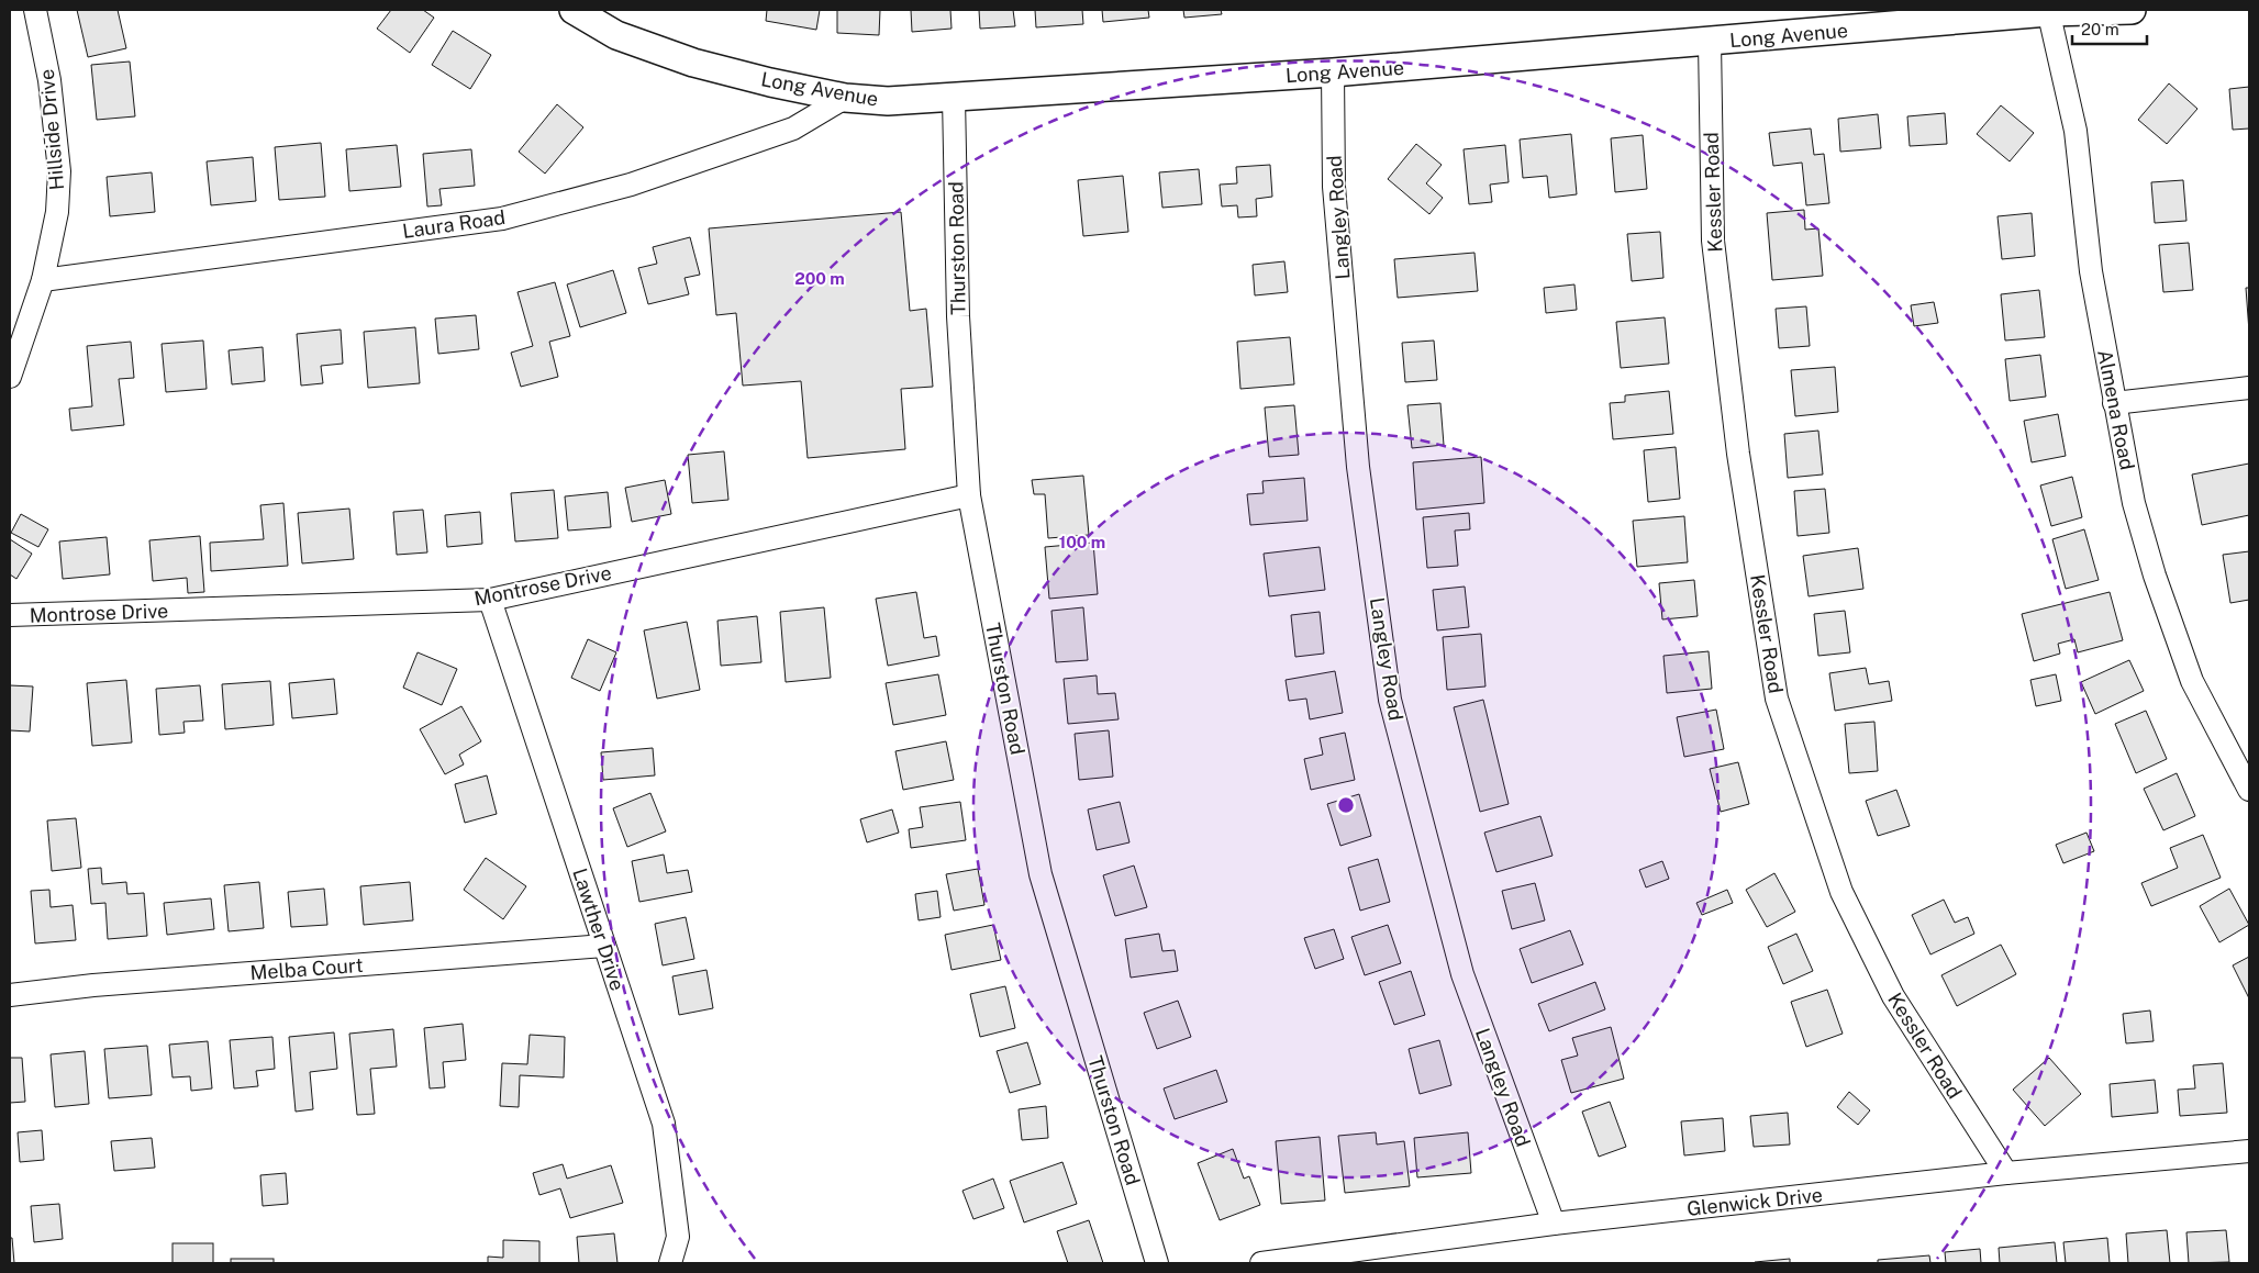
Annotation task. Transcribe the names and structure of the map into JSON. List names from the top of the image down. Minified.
{"streets":{"street":["Long Avenue","Hillside Drive","Kessler Road","Langley Road","Laura Road","Thurston Road","Almena Road","Montrose Drive","Lawther Drive","Melba Court","Glenwick Drive"]},"crossings":[["Long Avenue","Kessler Road"],["Long Avenue","Langley Road"],["Long Avenue","Laura Road"],["Long Avenue","Thurston Road"],["Long Avenue","Almena Road"],["Hillside Drive","Laura Road"],["Kessler Road","Glenwick Drive"],["Langley Road","Glenwick Drive"],["Thurston Road","Montrose Drive"],["Montrose Drive","Lawther Drive"],["Lawther Drive","Melba Court"]],"scale_bar":"20 m","rings":["200 m","100 m"]}
